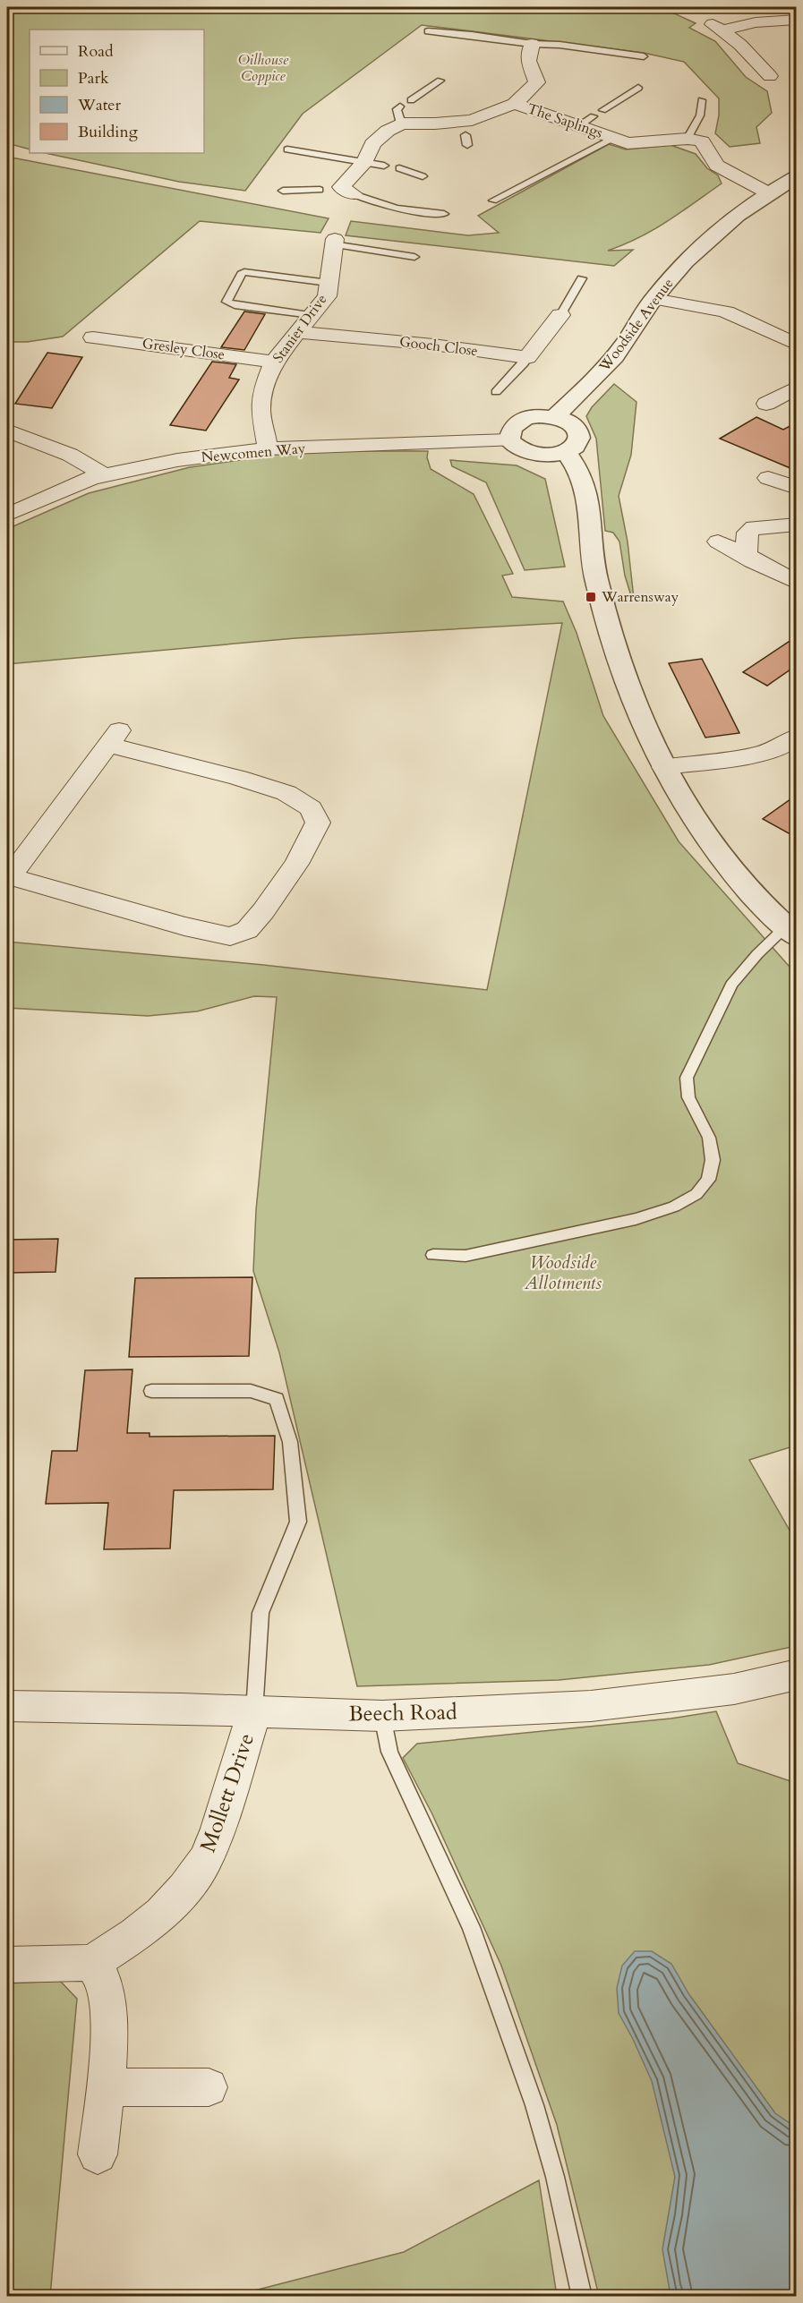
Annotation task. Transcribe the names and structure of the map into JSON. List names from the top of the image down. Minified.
{"streets":{"street":["The Saplings","Woodside Avenue","Stanier Drive","Gooch Close","Gresley Close","Newcomen Way","Beech Road","Mollett Drive"]},"crossings":[["Stanier Drive","Gooch Close"],["Stanier Drive","Gresley Close"],["Stanier Drive","Newcomen Way"],["Beech Road","Mollett Drive"]],"parks":["Oilhouse Coppice","Woodside Allotments"],"places":{"transit":["Warrensway"]},"legend":["Road","Park","Water","Building"]}
